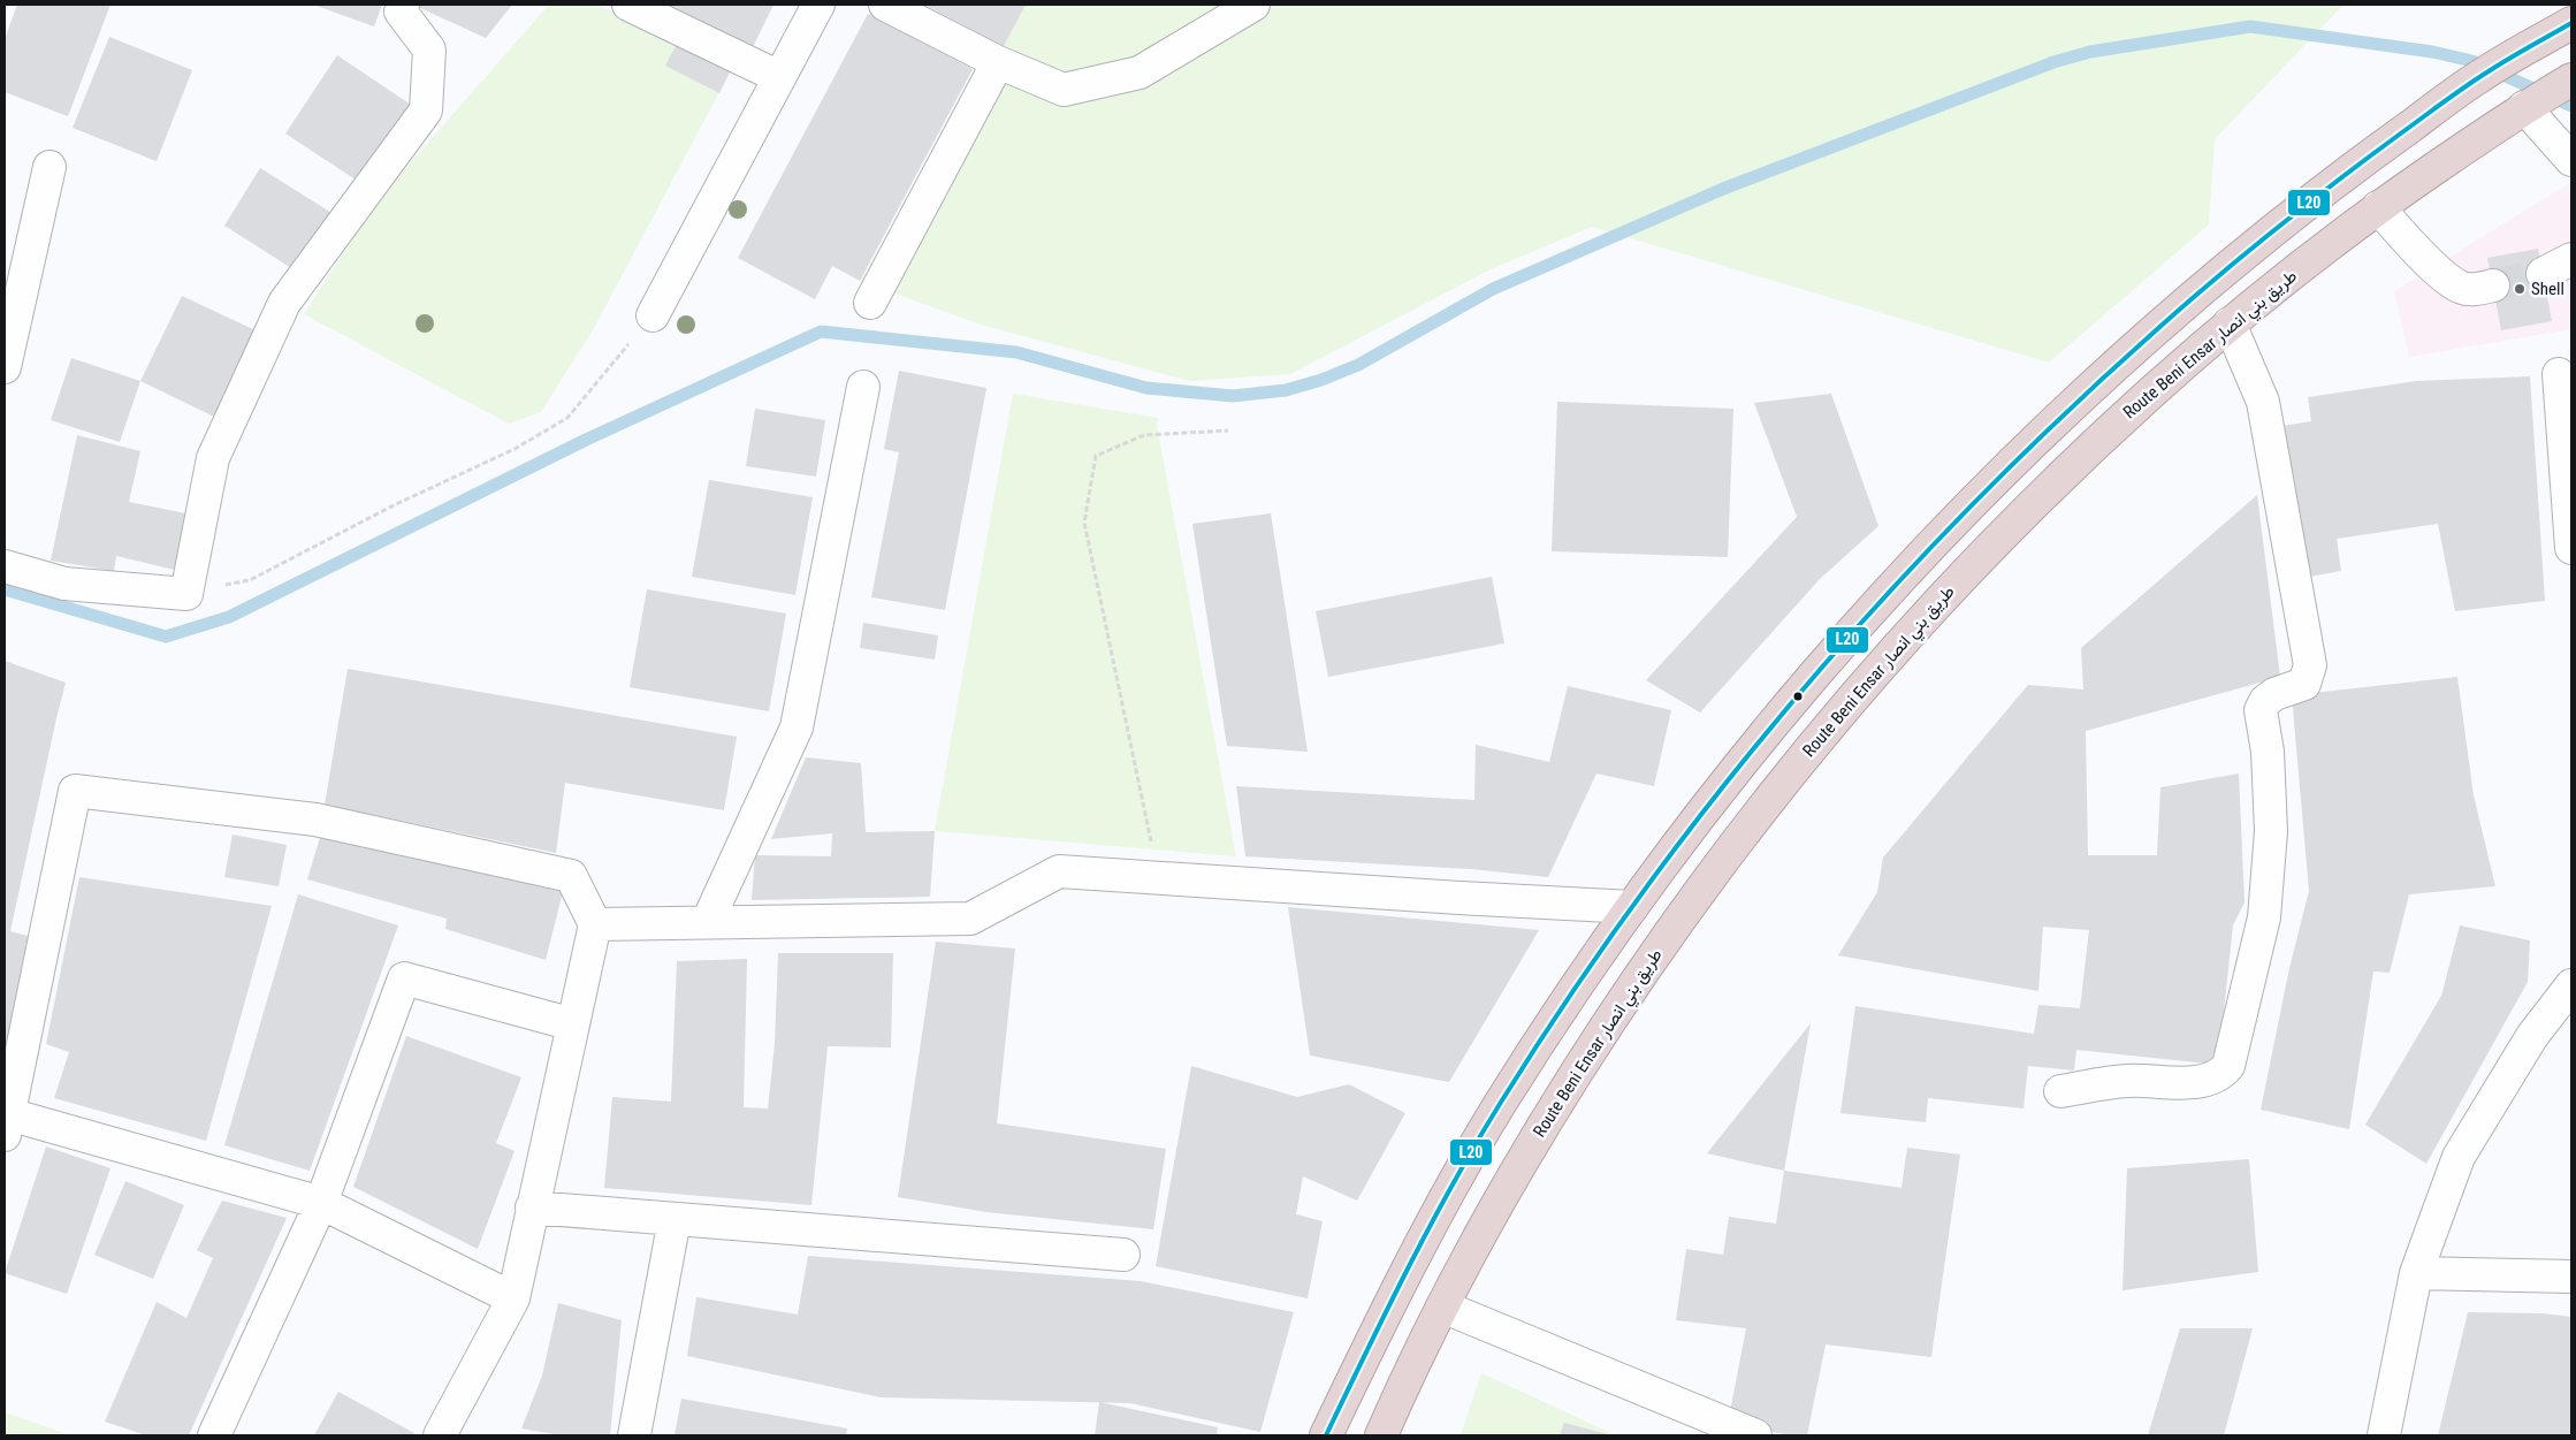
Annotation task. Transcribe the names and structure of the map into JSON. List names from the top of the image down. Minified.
{"streets":{"highway":["Route Beni Ensar طريق بني انصار"]},"places":["Shell"],"lines":["transit line L20"]}
